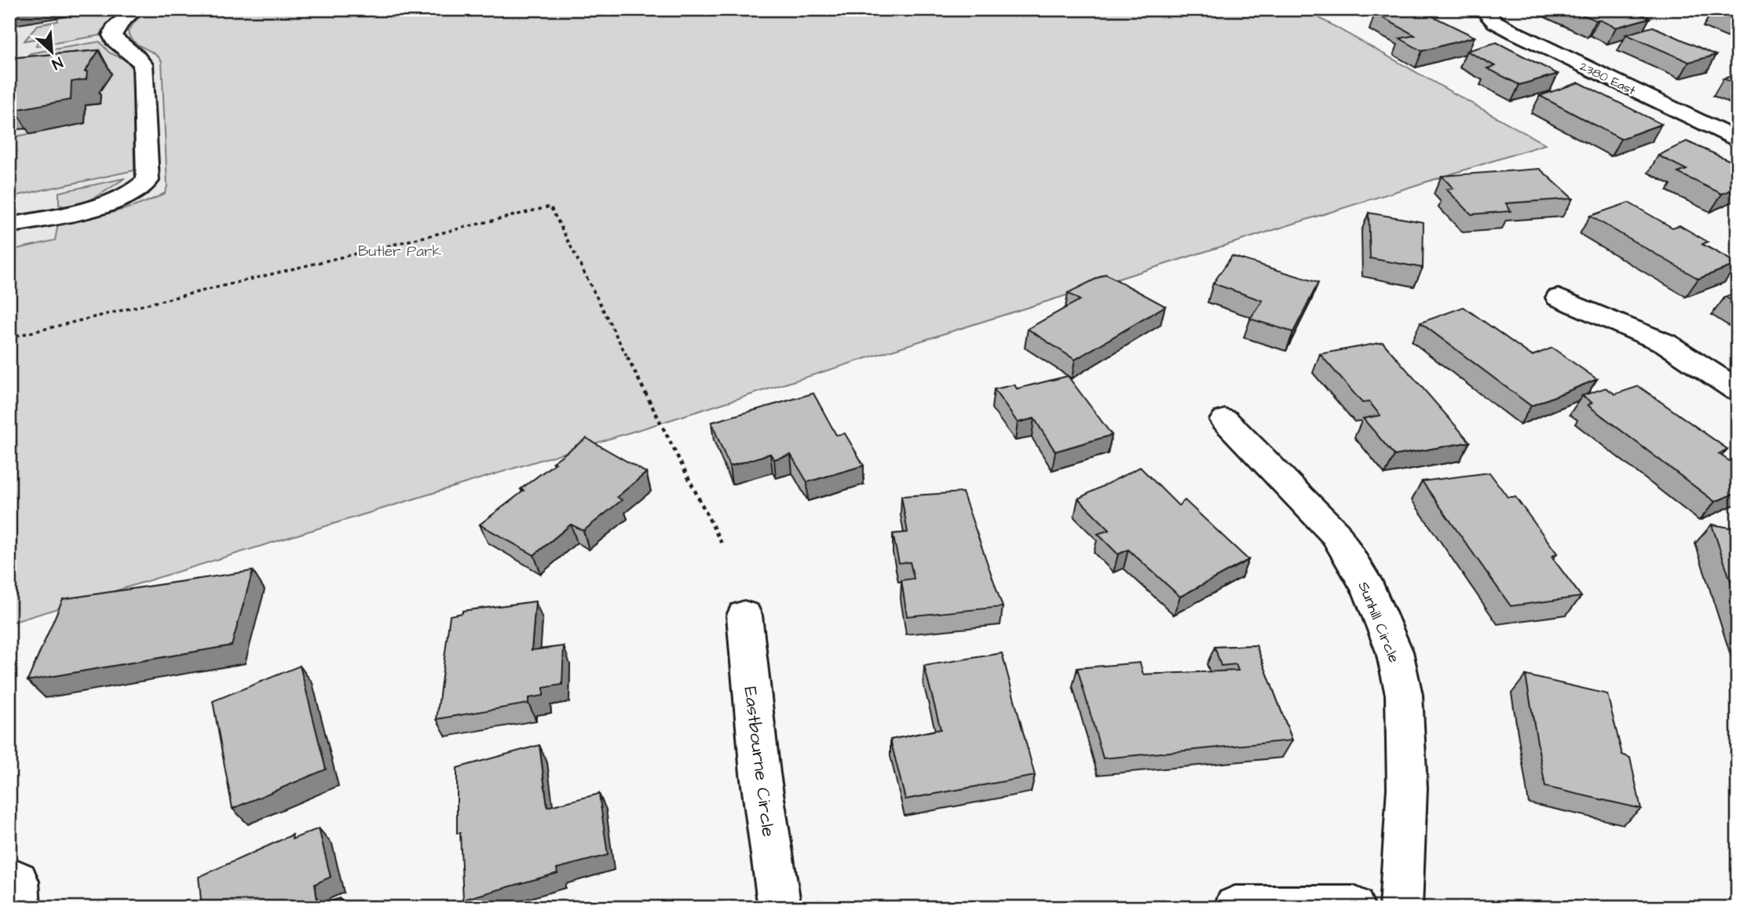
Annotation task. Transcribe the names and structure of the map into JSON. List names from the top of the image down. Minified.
{"streets":{"street":["2380 East","Sunhill Circle","Eastbourne Circle"]},"parks":["Butler Park"],"north":"bottom right"}
